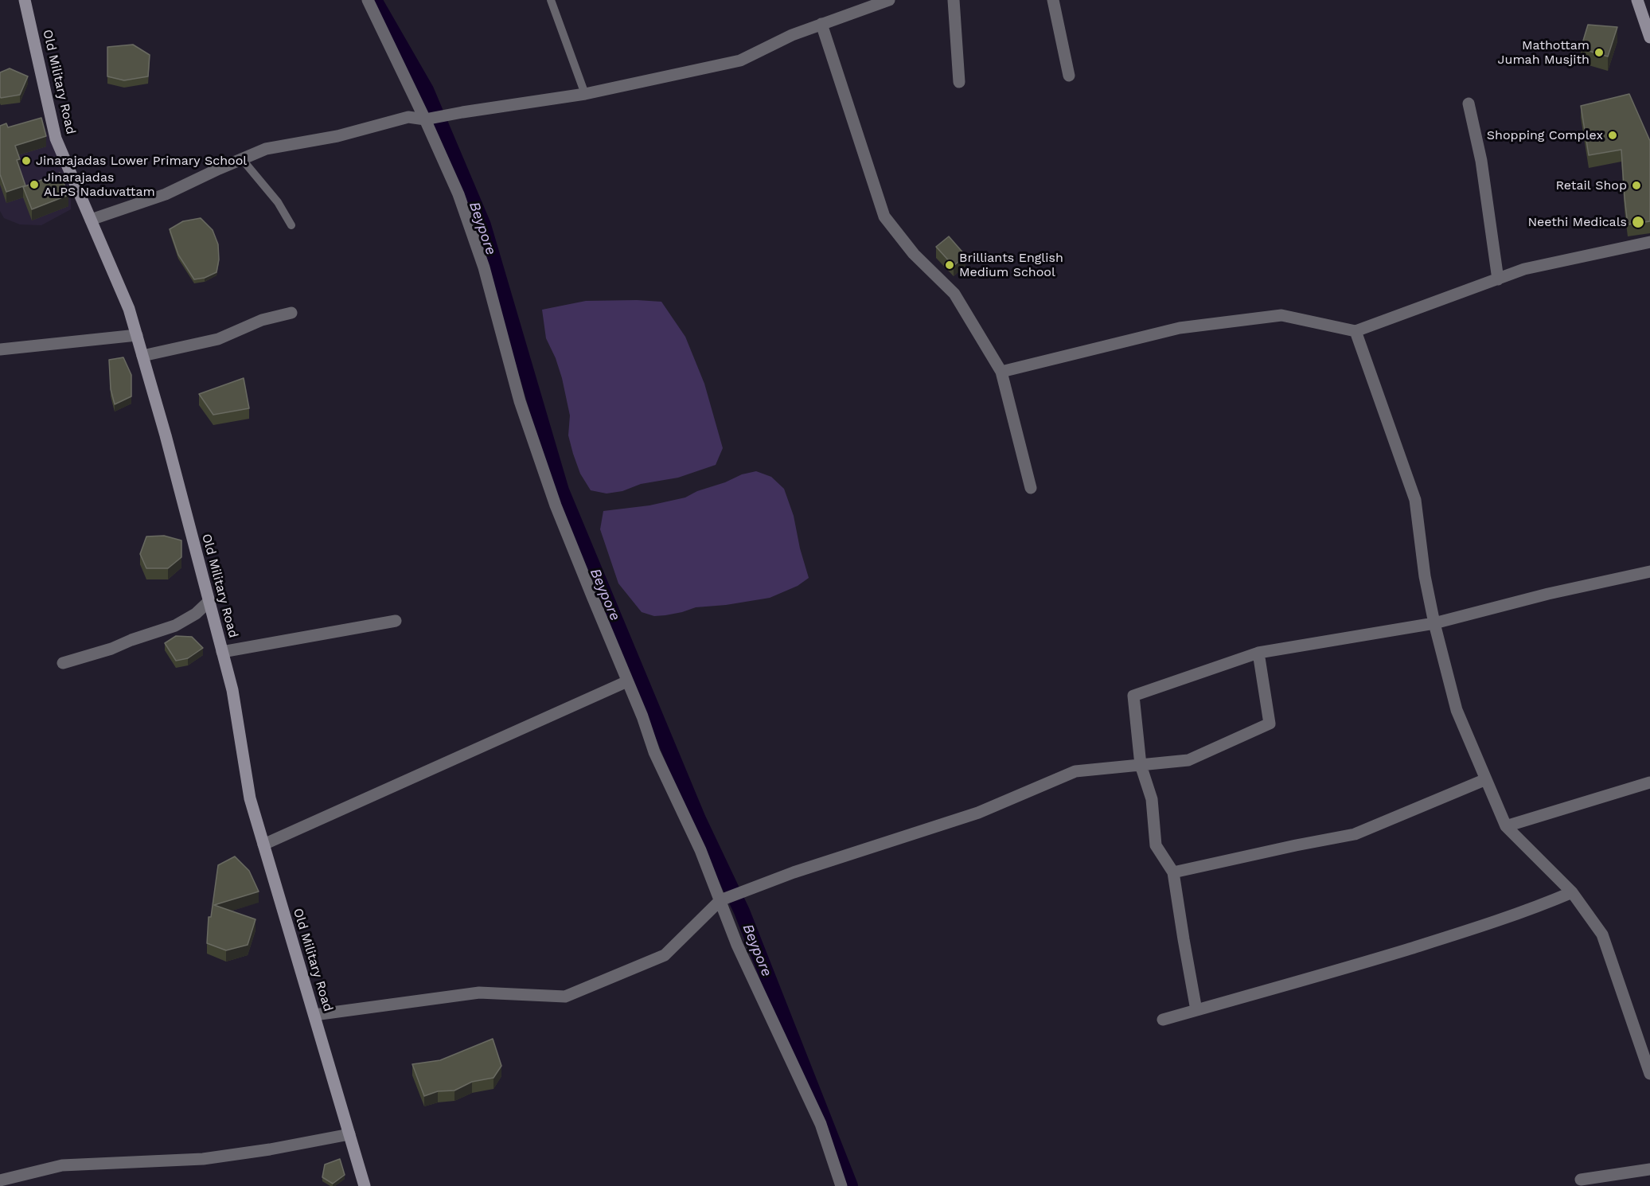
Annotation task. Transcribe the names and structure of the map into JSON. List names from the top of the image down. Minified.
{"streets":{"main road":["Old Military Road"]},"water":["Beypore"],"places":["Mathottam Jumah Musjith","Shopping Complex","Jinarajadas Lower Primary School","Jinarajadas ALPS Naduvattam","Retail Shop","Neethi Medicals","Brilliants English Medium School"]}
